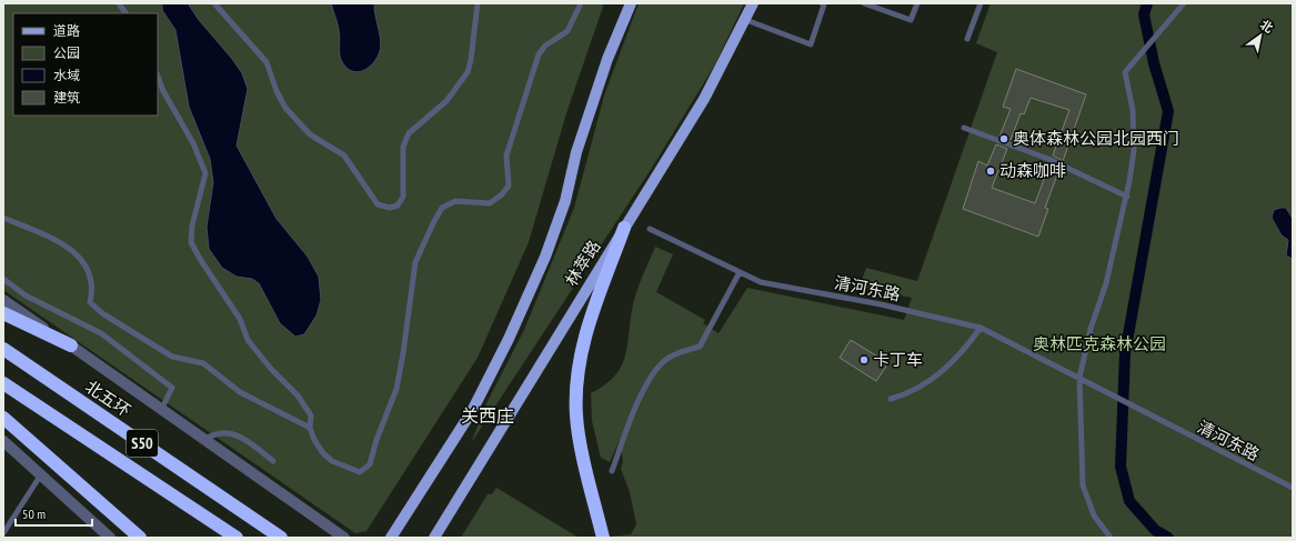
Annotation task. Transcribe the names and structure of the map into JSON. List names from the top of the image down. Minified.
{"streets":{"highway":["北五环","S50"],"main road":["林萃路"],"lane":["清河东路"]},"districts":["关西庄"],"parks":["奥林匹克森林公园"],"places":["奥体森林公园北园西门","动森咖啡","卡丁车"],"legend":["道路","公园","水域","建筑"],"scale_bar":"50 m","north":"top right"}
